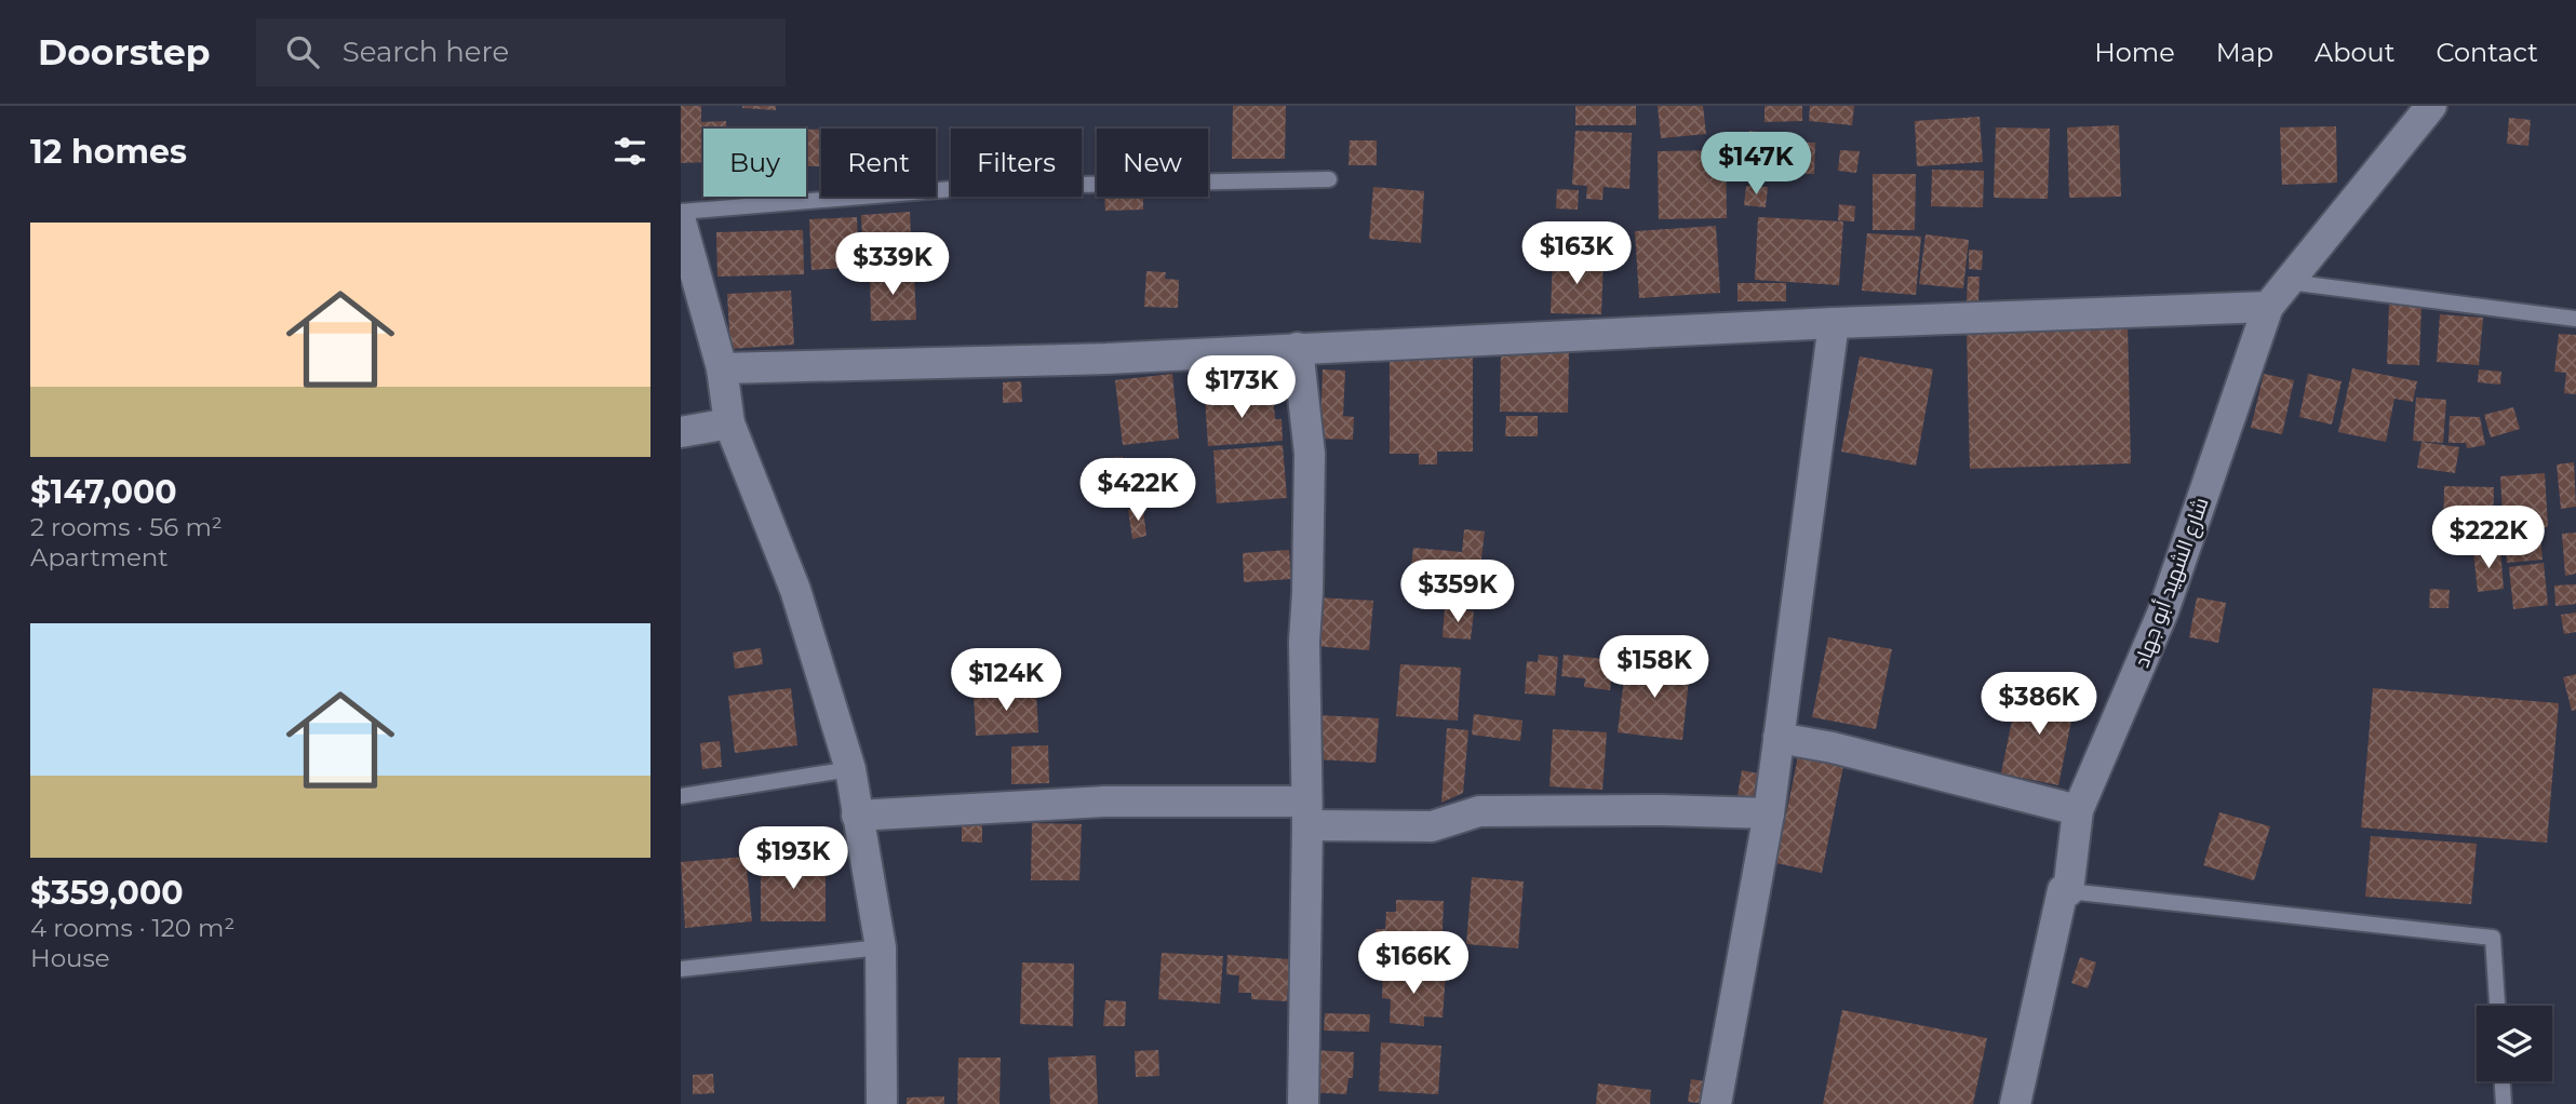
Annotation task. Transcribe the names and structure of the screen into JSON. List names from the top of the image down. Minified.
{"streets":{"street":["شارع الشهيد أبو جهاد"]},"page":{"header":"Doorstep","search":"Search here","nav":["Home","Map","About","Contact"],"heading":"12 homes","chip":["Buy","Rent","Filters","New"],"price":["$147K","$163K","$339K","$173K","$422K","$222K","$359K","$158K","$124K","$386K","$193K","$166K"],"list":[{"name":"$147,000","note":"2 rooms · 56 m² · Apartment"},{"name":"$359,000","note":"4 rooms · 120 m² · House"}]}}
